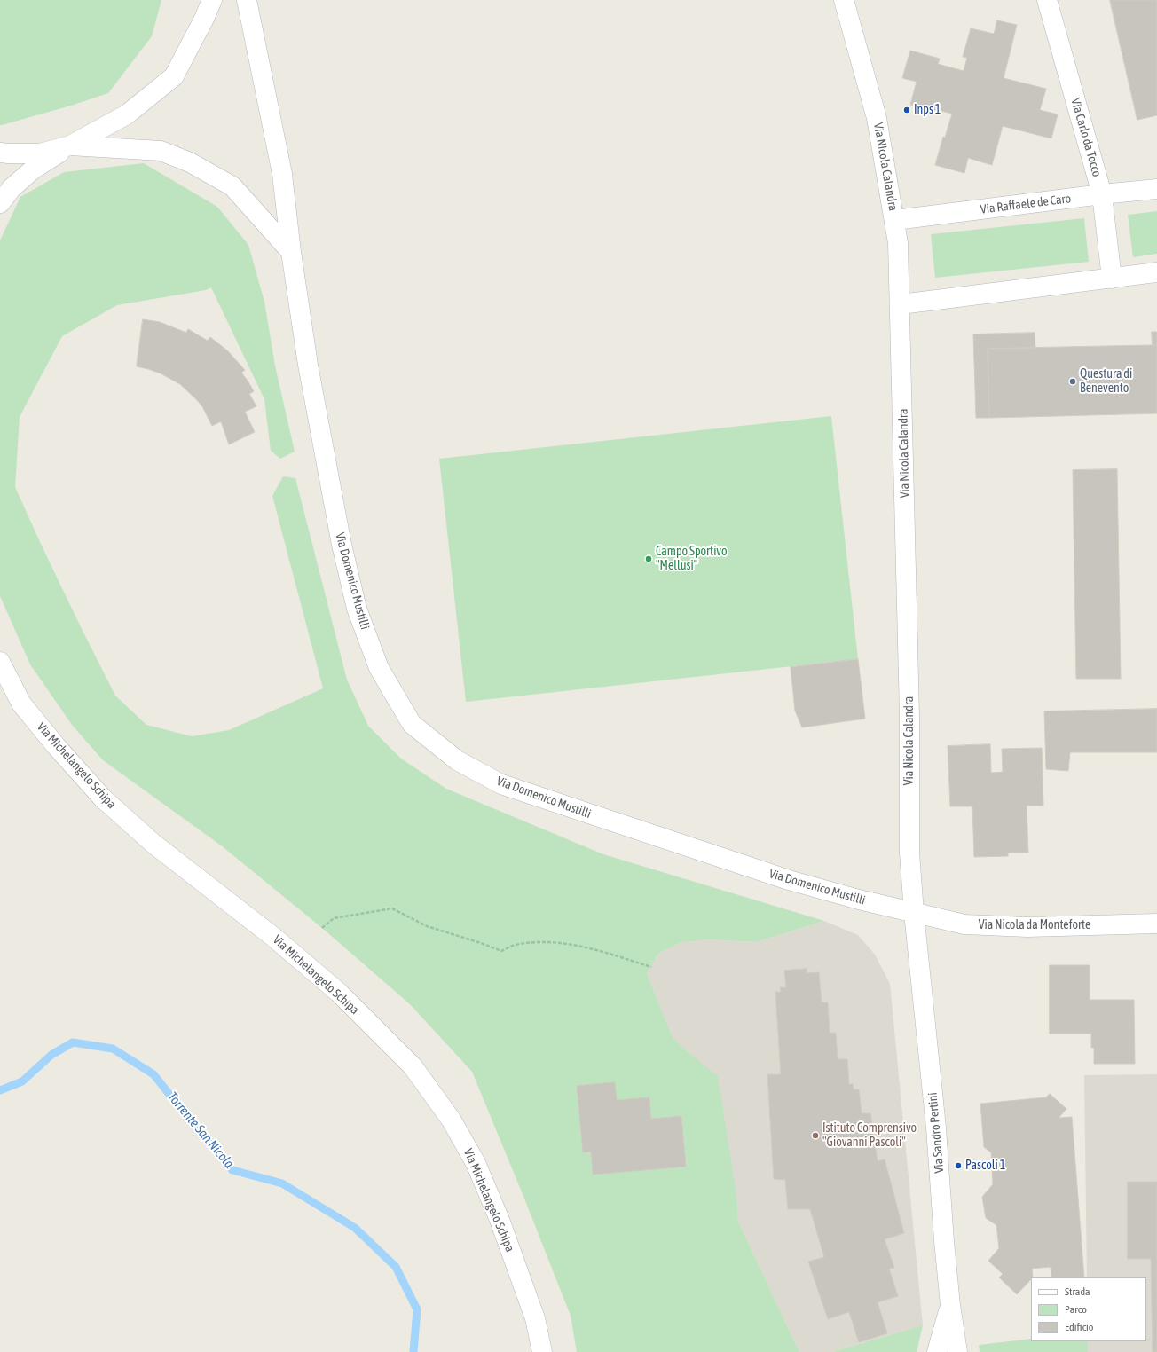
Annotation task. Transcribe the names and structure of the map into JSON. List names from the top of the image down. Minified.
{"streets":{"street":["Via Carlo da Tocco","Via Nicola Calandra","Via Raffaele de Caro","Via Domenico Mustilli","Via Michelangelo Schipa","Via Nicola da Monteforte","Via Sandro Pertini"]},"crossings":[["Via Carlo da Tocco","Via Raffaele de Caro"],["Via Nicola Calandra","Via Raffaele de Caro"],["Via Nicola Calandra","Via Domenico Mustilli"],["Via Nicola Calandra","Via Nicola da Monteforte"],["Via Nicola Calandra","Via Sandro Pertini"],["Via Domenico Mustilli","Via Nicola da Monteforte"],["Via Domenico Mustilli","Via Sandro Pertini"],["Via Nicola da Monteforte","Via Sandro Pertini"]],"water":["Torrente San Nicola"],"places":["Inps 1","Questura di Benevento","Campo Sportivo \"Mellusi\"","Istituto Comprensivo \"Giovanni Pascoli\"","Pascoli 1"],"legend":["Strada","Parco","Edificio"]}
